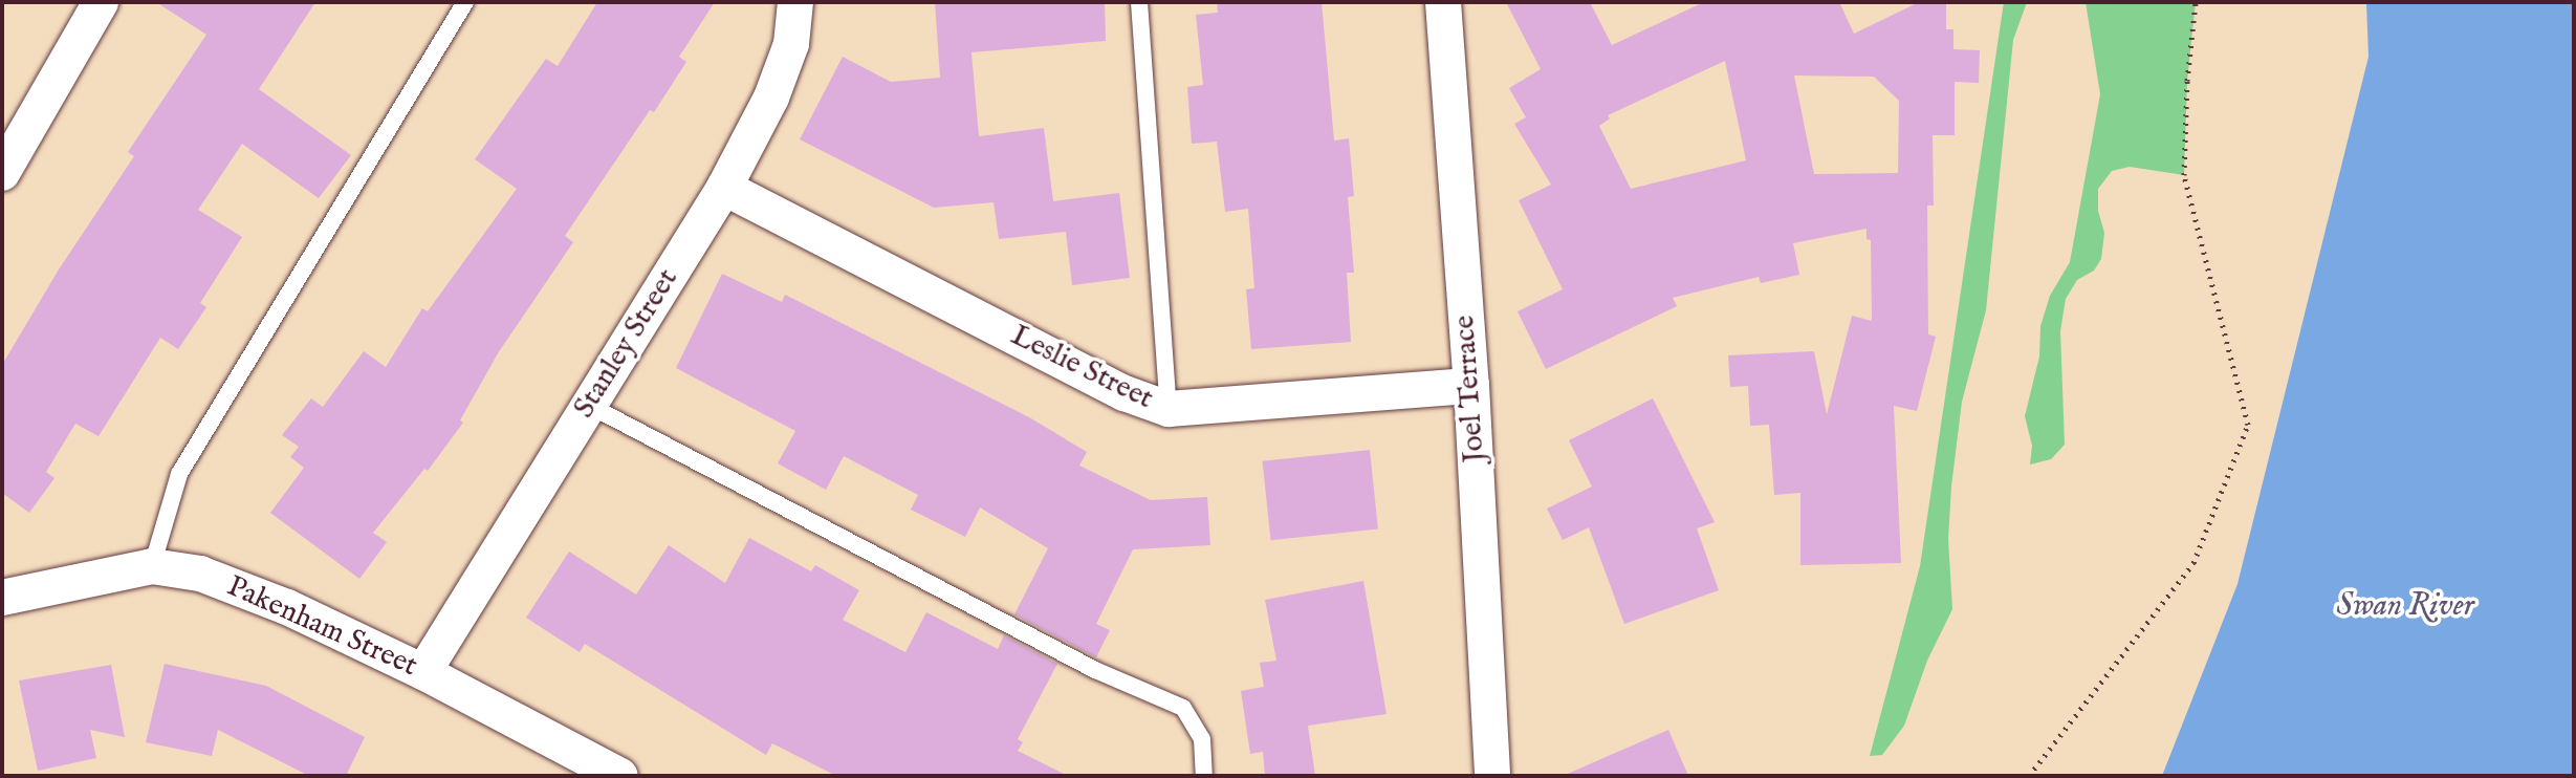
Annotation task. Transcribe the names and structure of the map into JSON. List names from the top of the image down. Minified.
{"streets":{"street":["Stanley Street","Leslie Street","Joel Terrace","Pakenham Street"]},"crossings":[["Stanley Street","Leslie Street"],["Stanley Street","Pakenham Street"],["Leslie Street","Joel Terrace"]],"water":["Swan River"]}
